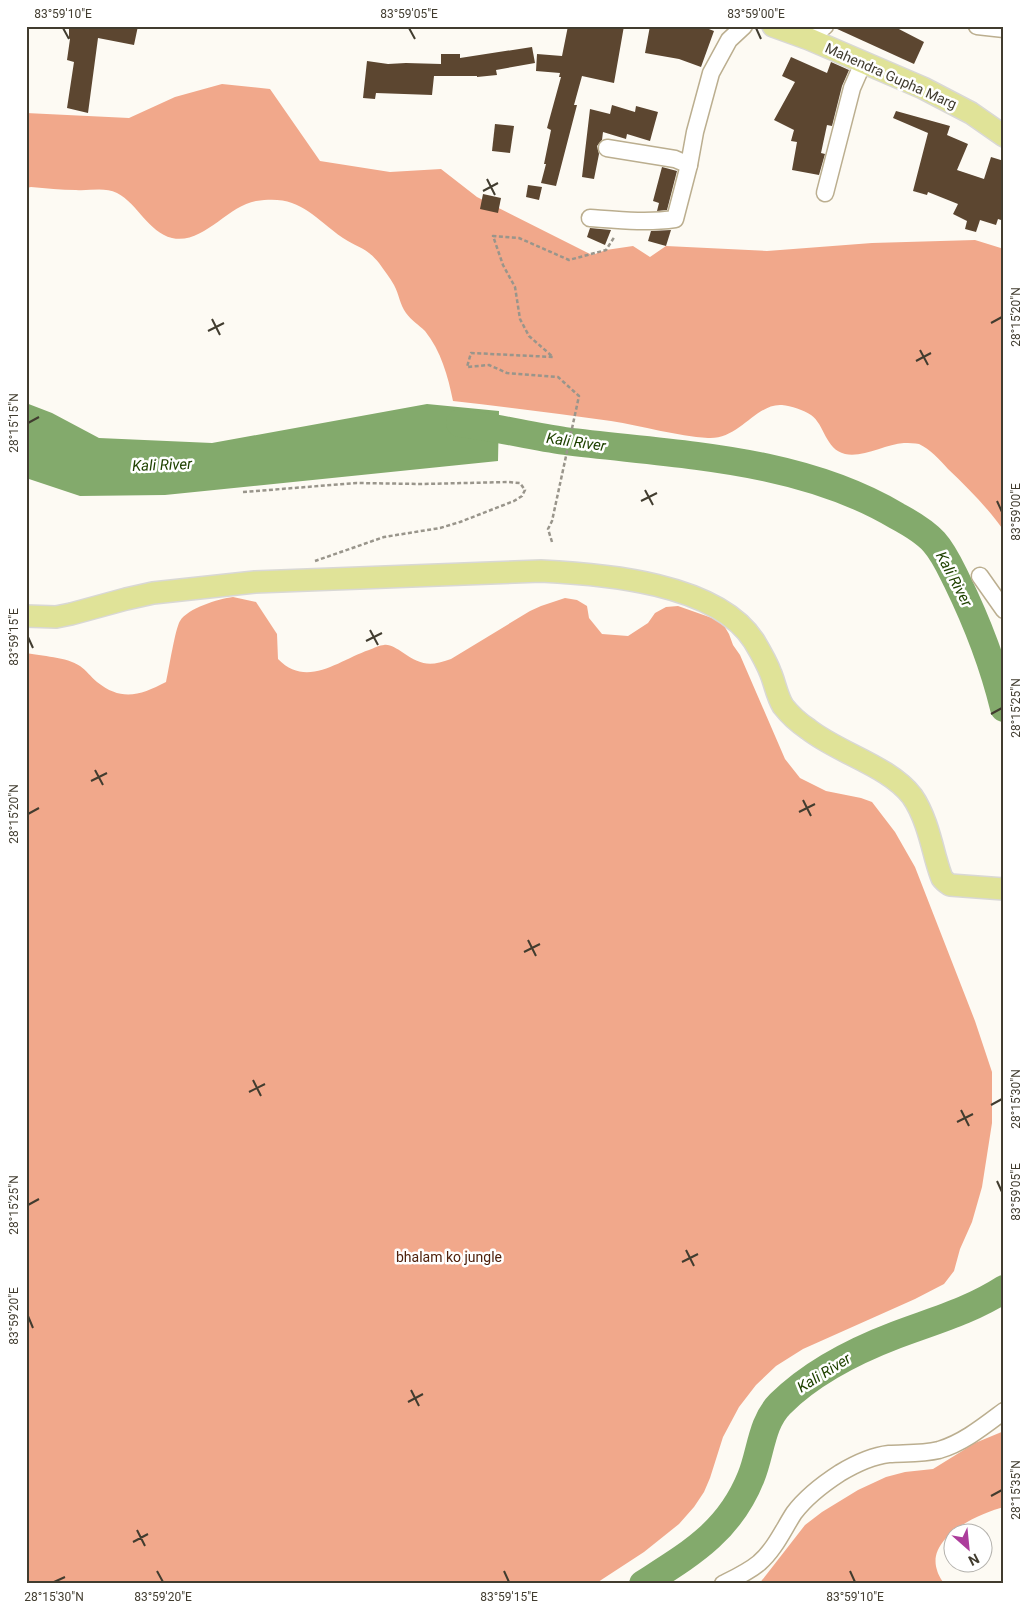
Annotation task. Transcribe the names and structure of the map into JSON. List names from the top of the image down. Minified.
{"streets":{"main road":["Mahendra Gupha Marg"]},"water":["Kali River"],"parks":["bhalam ko jungle"],"north":"bottom right","coordinates":["83°59'10\"E","83°59'05\"E","83°59'00\"E","28°15'20\"N","28°15'15\"N","83°59'15\"E","28°15'25\"N","28°15'30\"N","83°59'20\"E","28°15'35\"N"]}
